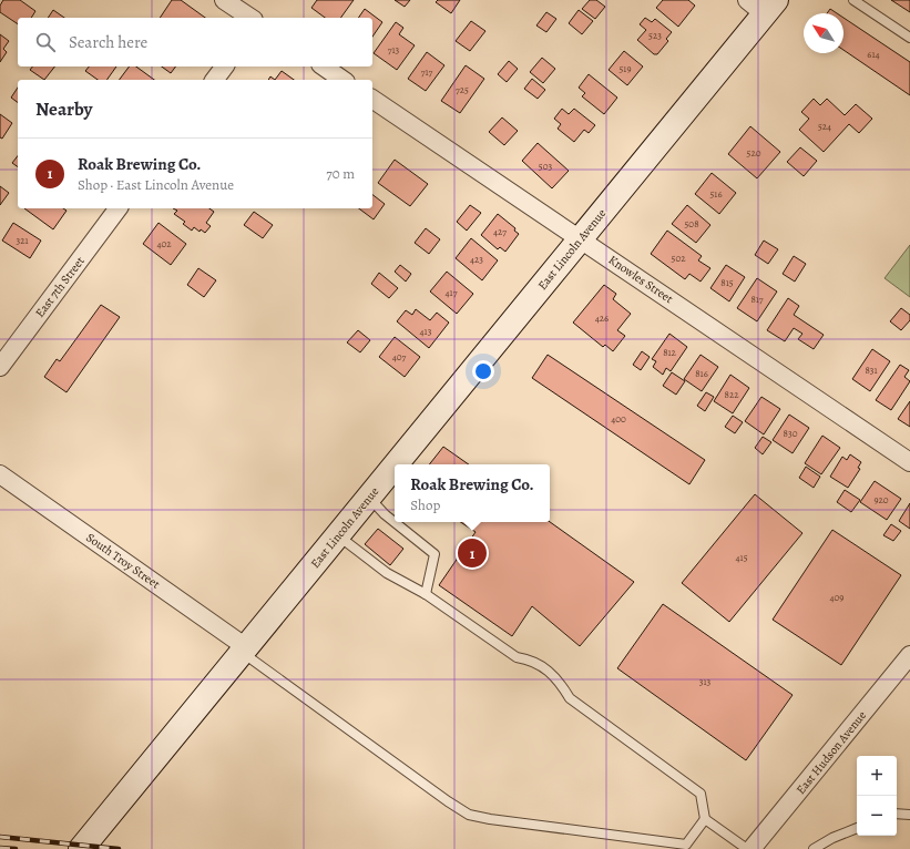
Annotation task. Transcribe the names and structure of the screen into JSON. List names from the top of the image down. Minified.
{"streets":{"street":["East Lincoln Avenue","Knowles Street","East 7th Street","South Troy Street","East Hudson Avenue"]},"crossings":[["East Lincoln Avenue","Knowles Street"],["East Lincoln Avenue","South Troy Street"]],"house_numbers":["523","713","614","519","717","725","524","520","503","516","508","427","321","402","502","423","815","417","817","426","413","812","407","831","816","822","400","830","920","415","409","313"],"north":"top left","page":{"search":"Search here","heading":"Nearby","list":[{"mark":"1","name":"Roak Brewing Co.","note":"Shop · East Lincoln Avenue","value":"70 m"}],"popup":["Roak Brewing Co.","Shop"],"pins":"1","map_buttons":["+","−"]}}
